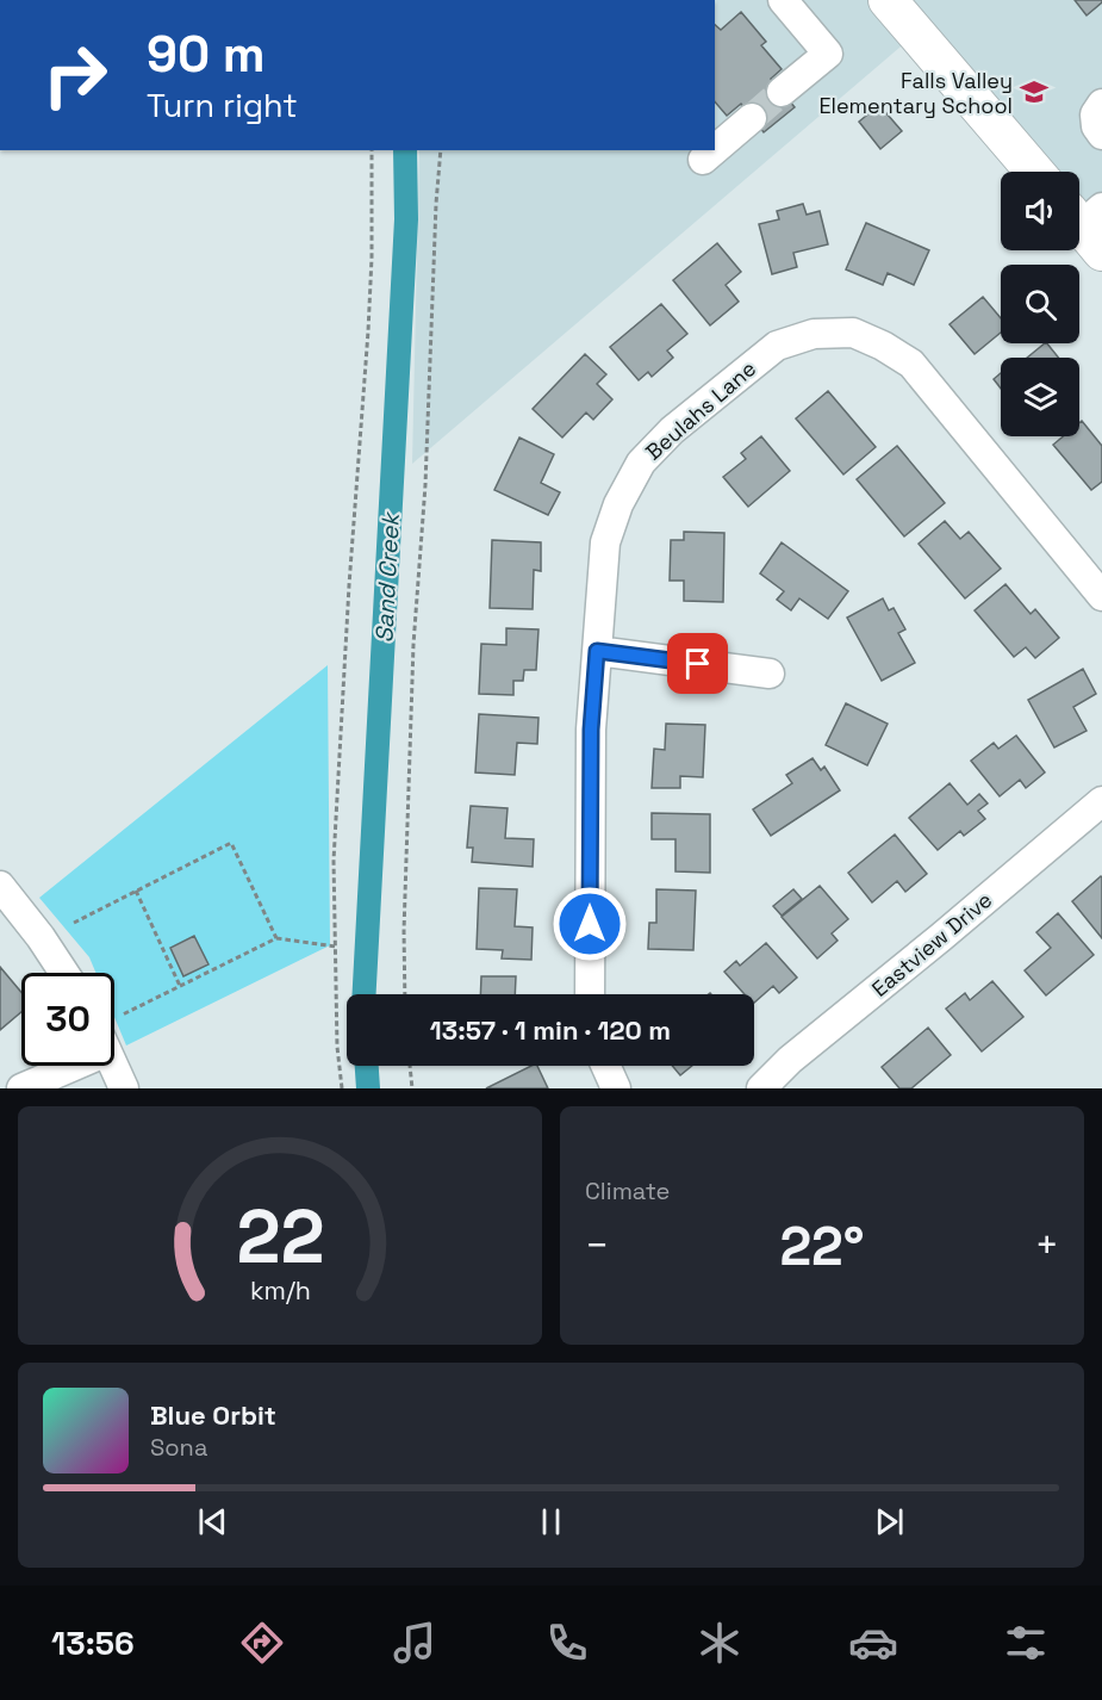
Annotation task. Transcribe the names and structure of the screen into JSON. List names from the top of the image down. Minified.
{"streets":{"street":["Beulahs Lane","Eastview Drive"]},"water":["Sand Creek"],"places":{"school or university":["Falls Valley Elementary School"]},"page":{"turn":["90 m","Turn right"],"limit":"30","trip":"13:57 · 1 min · 120 m","tile":"Climate","heat":["−","22°","+"],"song":["Blue Orbit","Sona"],"tabs":"13:56","gauge":["22","km/h"]}}
